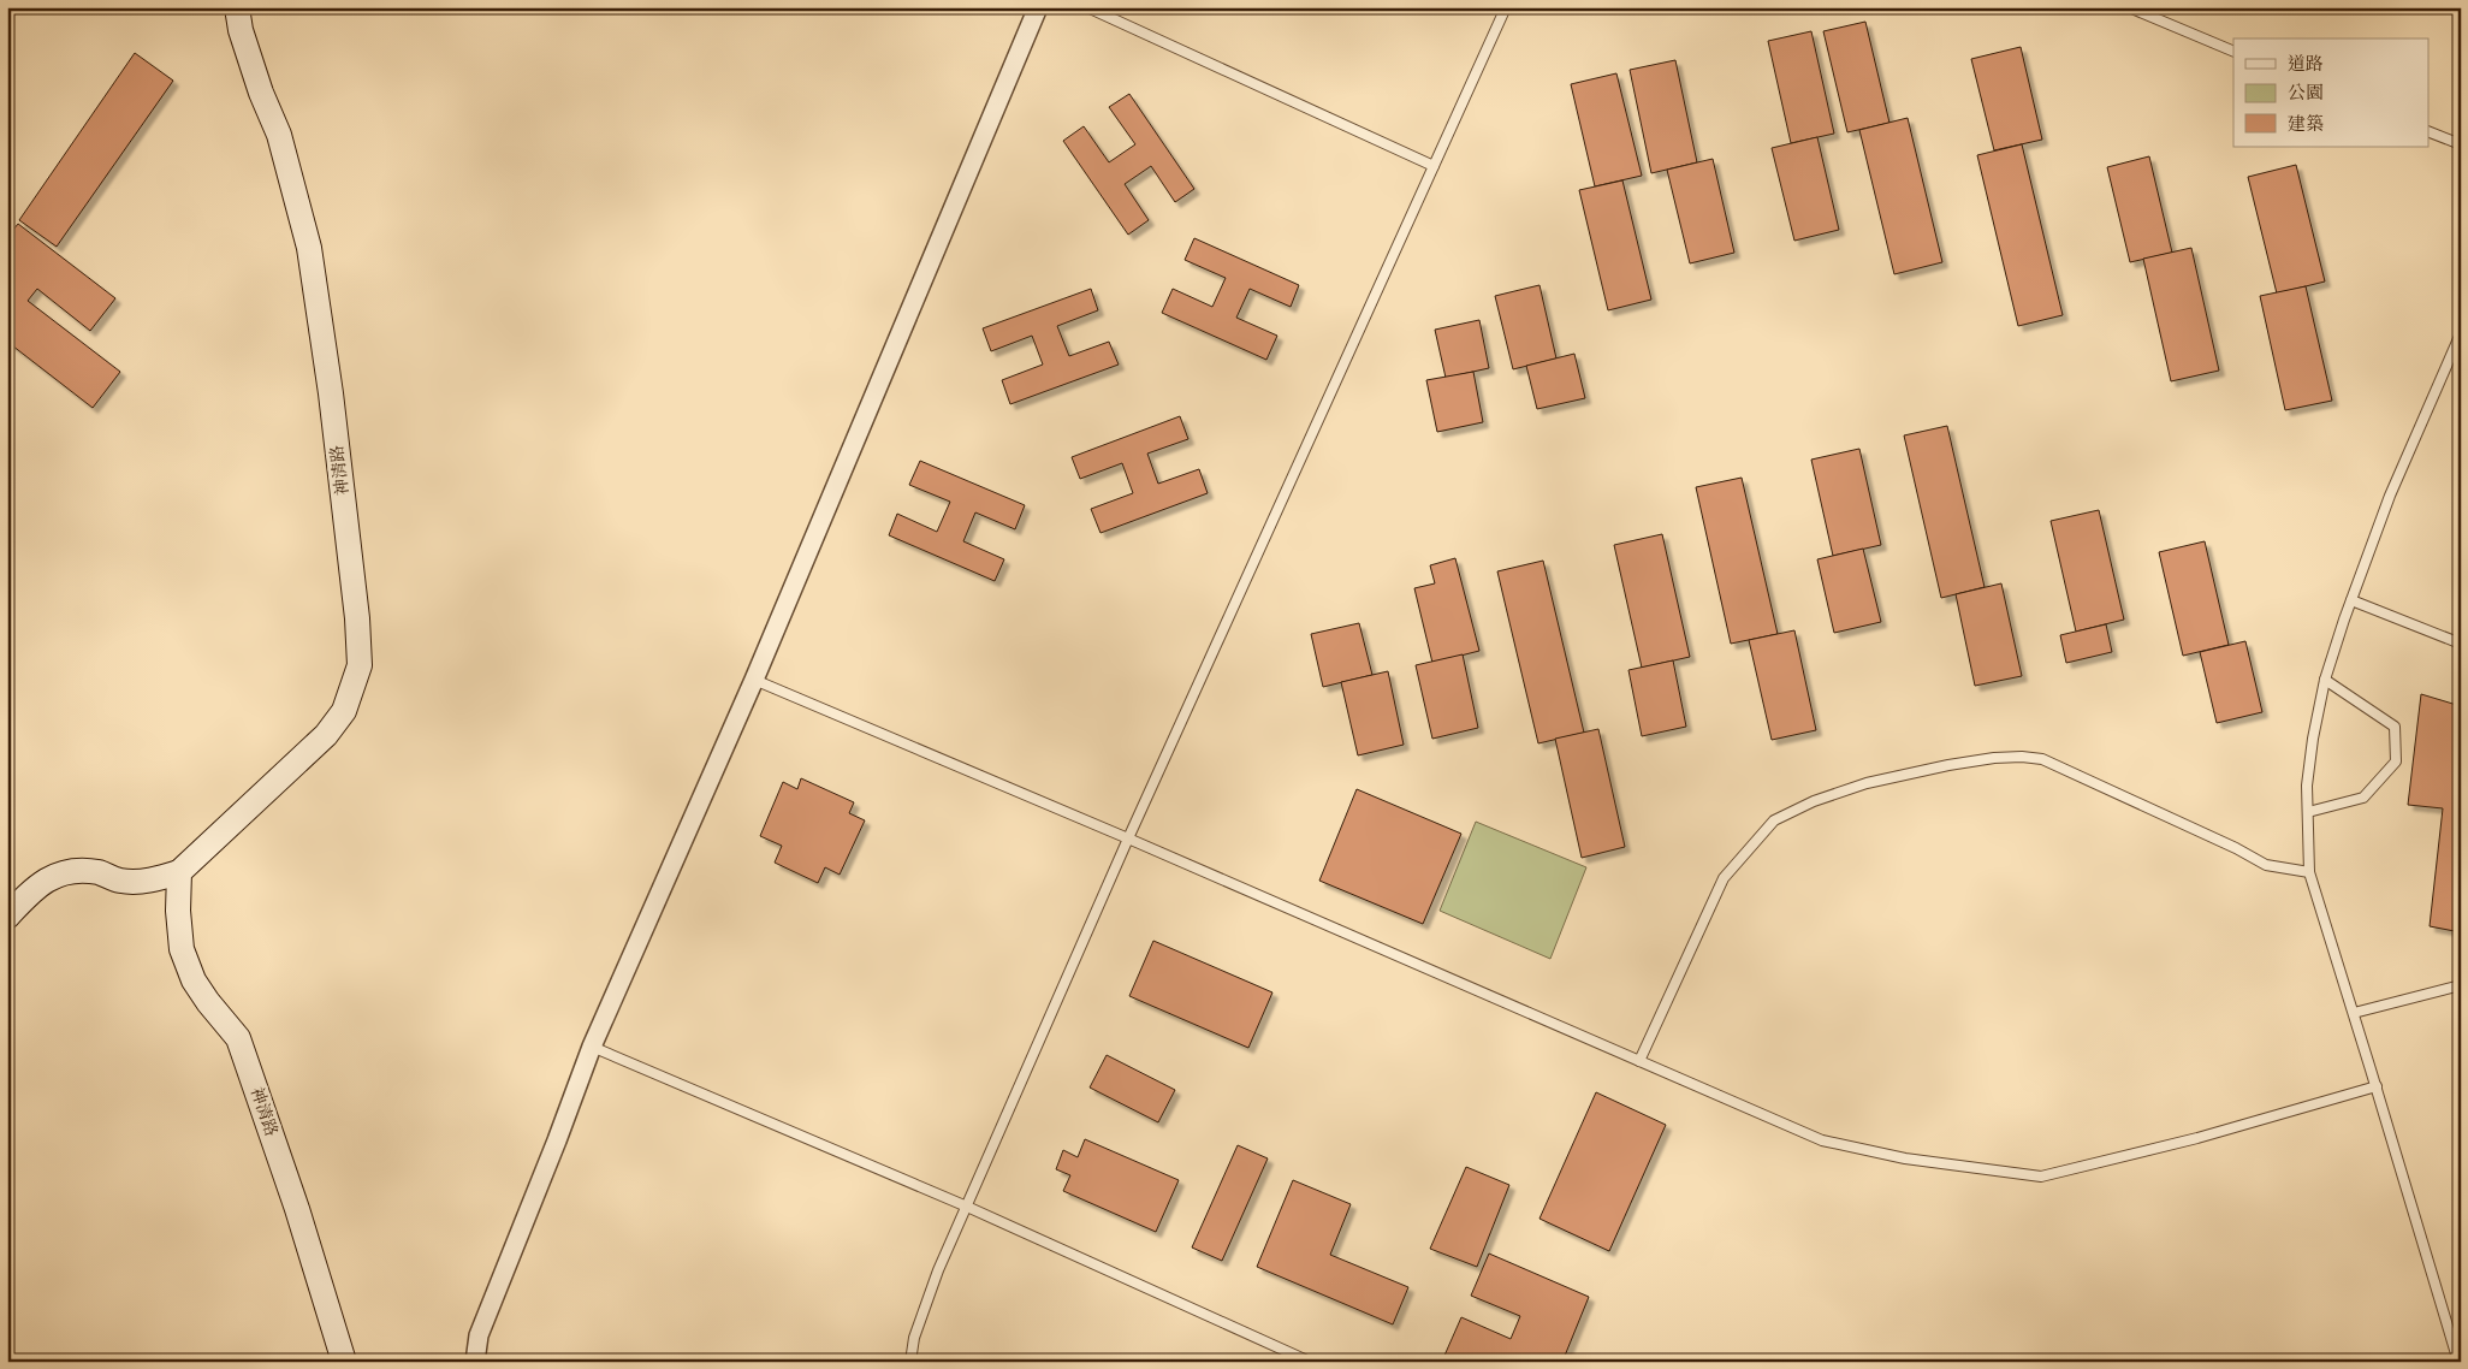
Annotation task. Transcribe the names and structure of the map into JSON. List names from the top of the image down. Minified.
{"streets":{"street":["神清路"]},"legend":["道路","公園","建築"]}
